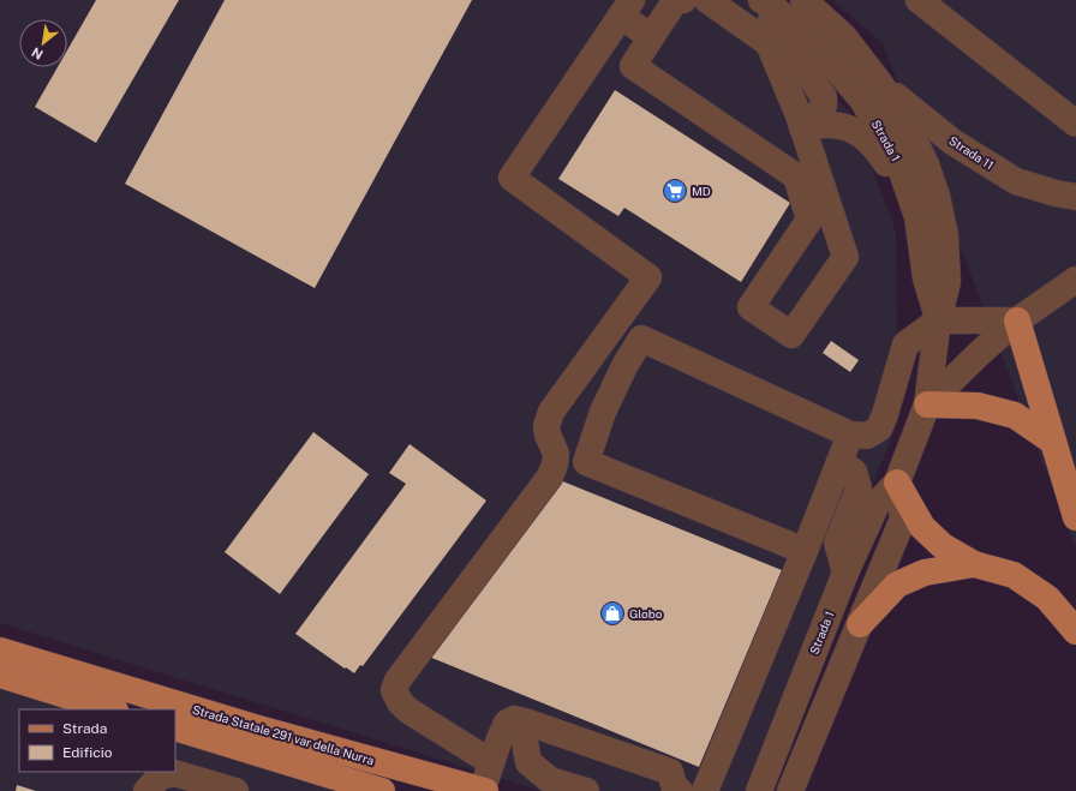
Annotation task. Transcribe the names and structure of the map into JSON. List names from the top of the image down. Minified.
{"streets":{"main road":["Strada Statale 291 var della Nurra"],"street":["Strada 1","Strada 11"]},"crossings":[["Strada 1","Strada 11"]],"places":{"supermarket":["MD"],"shop":["Globo"]},"legend":["Strada","Edificio"],"north":"bottom left"}
